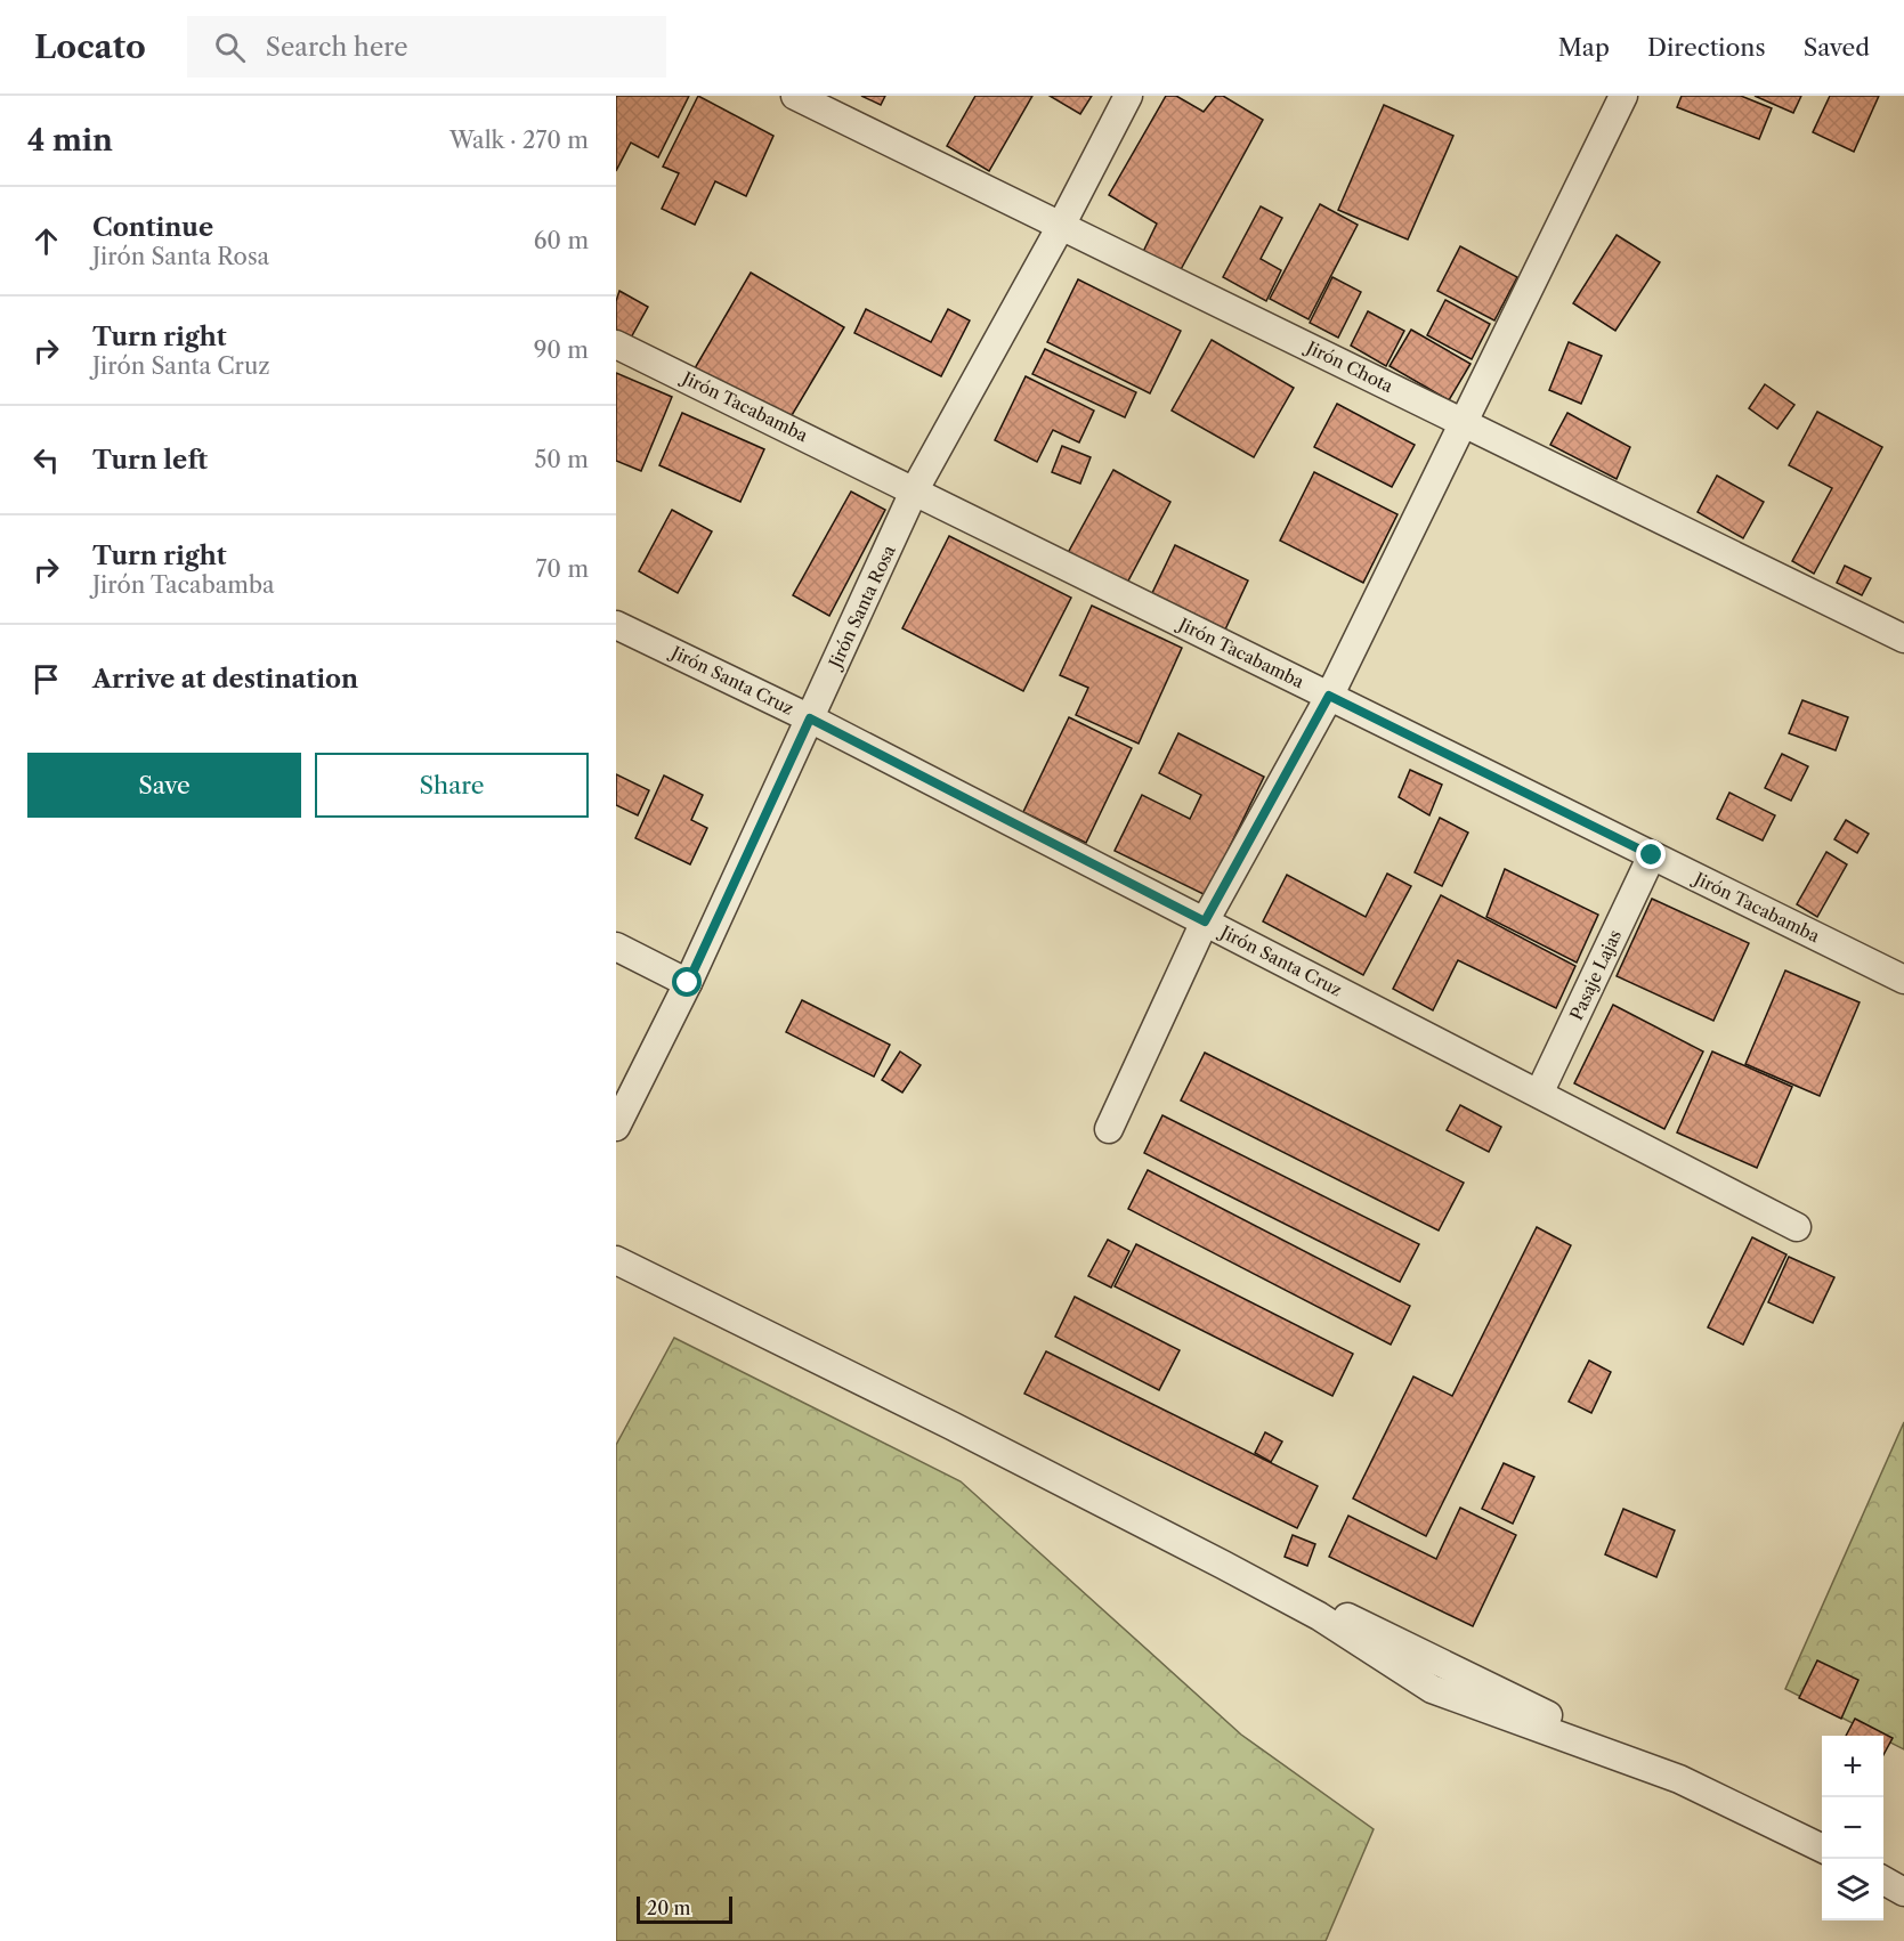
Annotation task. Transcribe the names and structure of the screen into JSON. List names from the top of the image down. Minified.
{"streets":{"street":["Jirón Chota","Jirón Tacabamba","Jirón Santa Rosa","Jirón Santa Cruz","Pasaje Lajas"]},"crossings":[["Jirón Chota","Jirón Santa Rosa"],["Jirón Tacabamba","Jirón Santa Rosa"],["Jirón Tacabamba","Pasaje Lajas"],["Jirón Santa Rosa","Jirón Santa Cruz"],["Jirón Santa Cruz","Pasaje Lajas"]],"scale_bar":"20 m","page":{"header":"Locato","search":"Search here","nav":["Map","Directions","Saved"],"heading":["4 min","Walk · 270 m"],"list":[["Continue","Jirón Santa Rosa","60 m"],["Turn right","Jirón Santa Cruz","90 m"],["Turn left","50 m"],["Turn right","Jirón Tacabamba","70 m"],"Arrive at destination"],"buttons":["Save","Share"],"map_buttons":["+","−"],"scale":"20 m"}}
